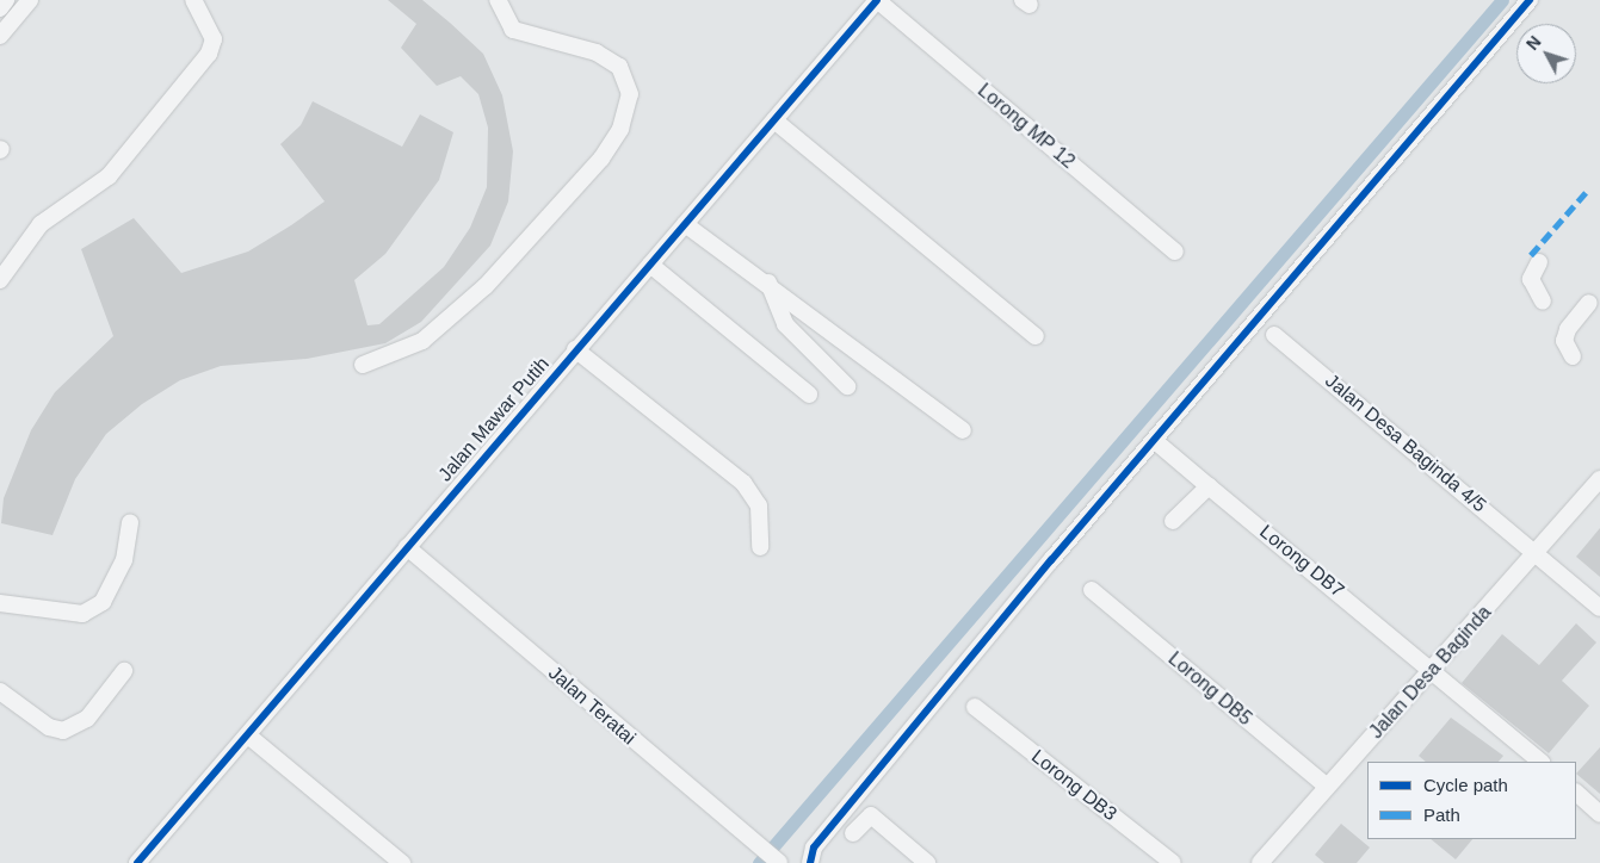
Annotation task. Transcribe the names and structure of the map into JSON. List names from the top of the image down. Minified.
{"streets":{"street":["Lorong MP 12","Jalan Mawar Putih","Jalan Desa Baginda 4/5","Lorong DB7","Jalan Desa Baginda","Lorong DB5","Jalan Teratai","Lorong DB3"]},"crossings":[["Lorong MP 12","Jalan Mawar Putih"],["Jalan Mawar Putih","Jalan Teratai"],["Jalan Desa Baginda 4/5","Jalan Desa Baginda"],["Lorong DB7","Jalan Desa Baginda"],["Jalan Desa Baginda","Lorong DB5"]],"legend":["Cycle path","Path"],"north":"top left"}
